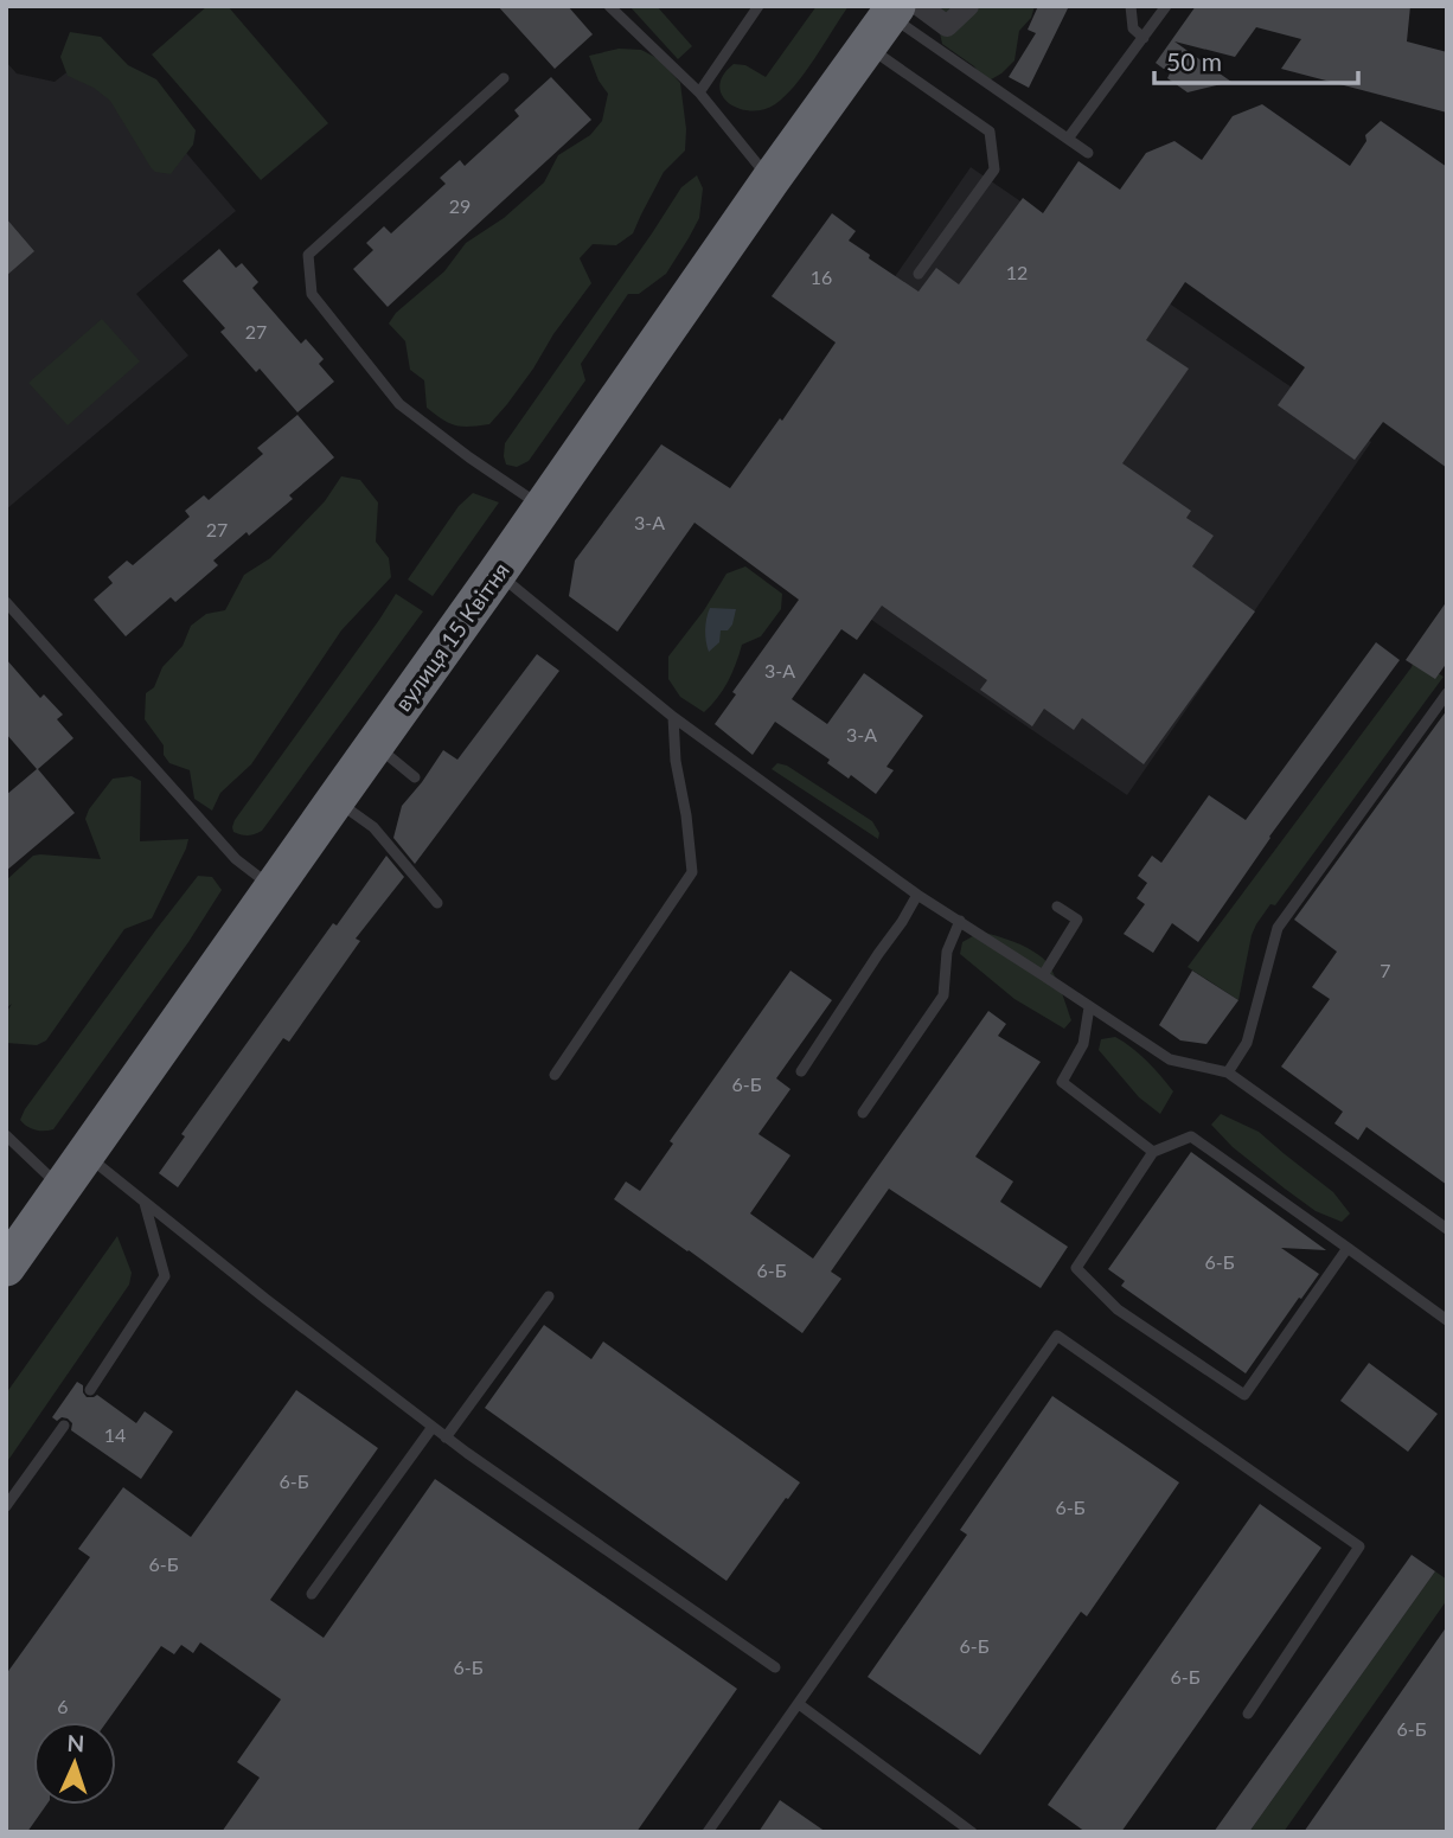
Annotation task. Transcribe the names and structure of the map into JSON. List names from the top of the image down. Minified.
{"streets":{"highway":["вулиця 15 Квітня"]},"house_numbers":["29","12","16","27","3-А","27","3-А","3-А","7","6-Б","6-Б","6-Б","14","6-Б","6-Б","6-Б","6-Б","6-Б","6-Б","6","6-Б"],"scale_bar":"50 m","north":"top"}
